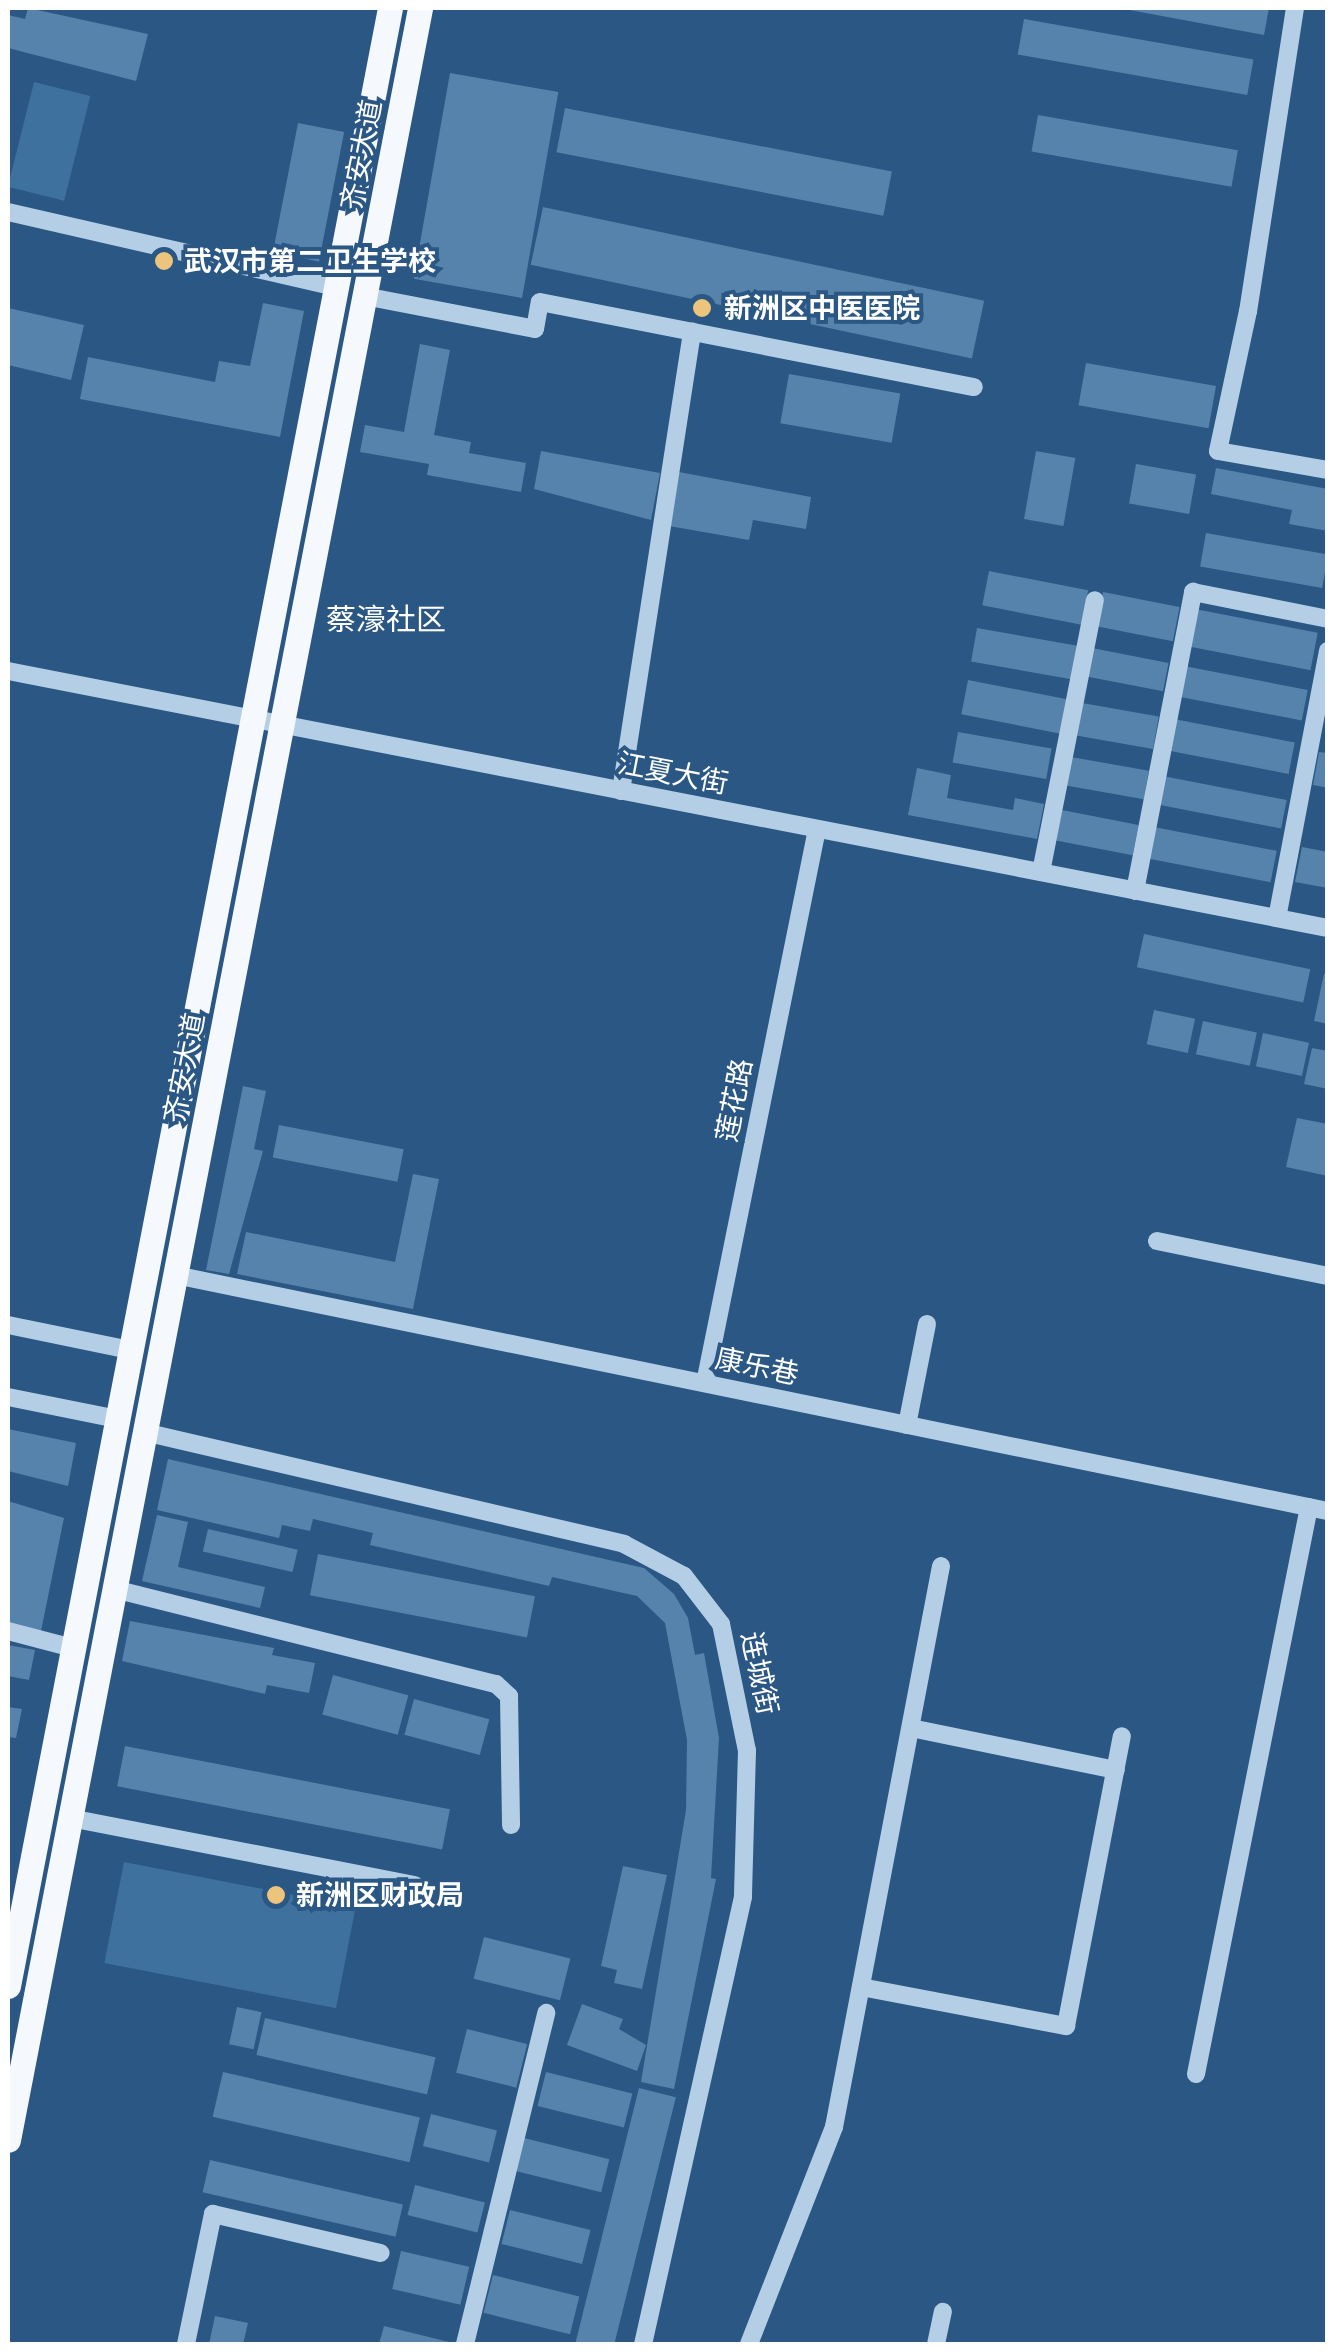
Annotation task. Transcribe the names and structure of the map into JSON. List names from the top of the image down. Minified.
{"streets":{"main road":["齐安大道"],"street":["江夏大街","莲花路","康乐巷","连城街"]},"crossings":[["齐安大道","江夏大街"],["齐安大道","康乐巷"],["齐安大道","连城街"],["江夏大街","莲花路"],["莲花路","康乐巷"]],"districts":["蔡濠社区"],"places":["武汉市第二卫生学校","新洲区中医医院","新洲区财政局"]}
